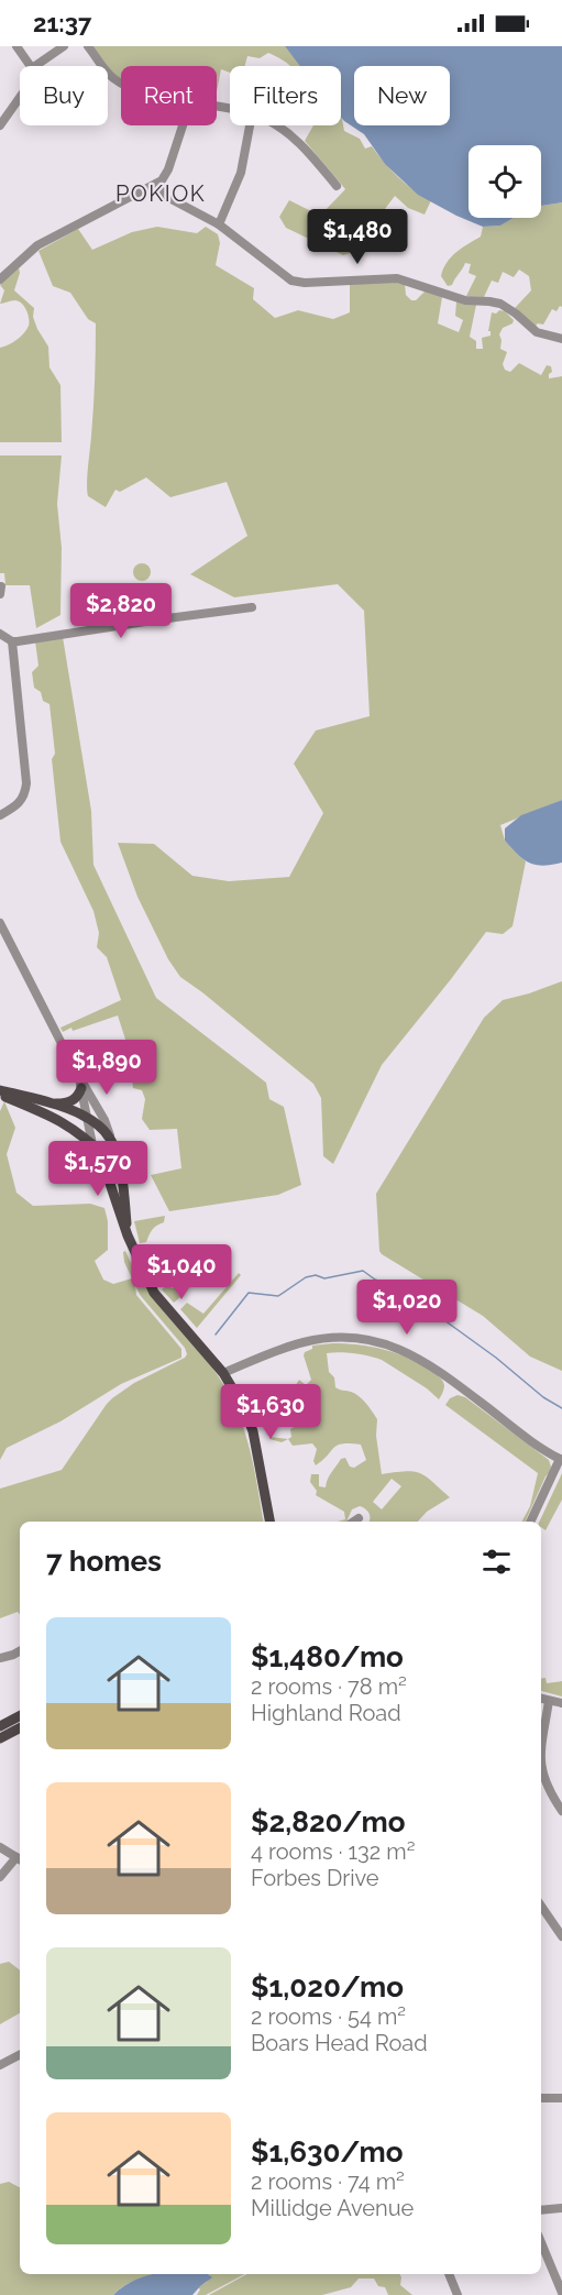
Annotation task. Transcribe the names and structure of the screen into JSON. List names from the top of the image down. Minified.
{"districts":["POKIOK"],"page":{"status":"21:37","chip":["Buy","Rent","Filters","New"],"price":["$1,480","$2,820","$1,890","$1,570","$1,040","$1,020","$1,630"],"heading":"7 homes","list":[{"name":"$1,480/mo","note":"2 rooms · 78 m² · Highland Road"},{"name":"$2,820/mo","note":"4 rooms · 132 m² · Forbes Drive"},{"name":"$1,020/mo","note":"2 rooms · 54 m² · Boars Head Road"},{"name":"$1,630/mo","note":"2 rooms · 74 m² · Millidge Avenue"}]}}
